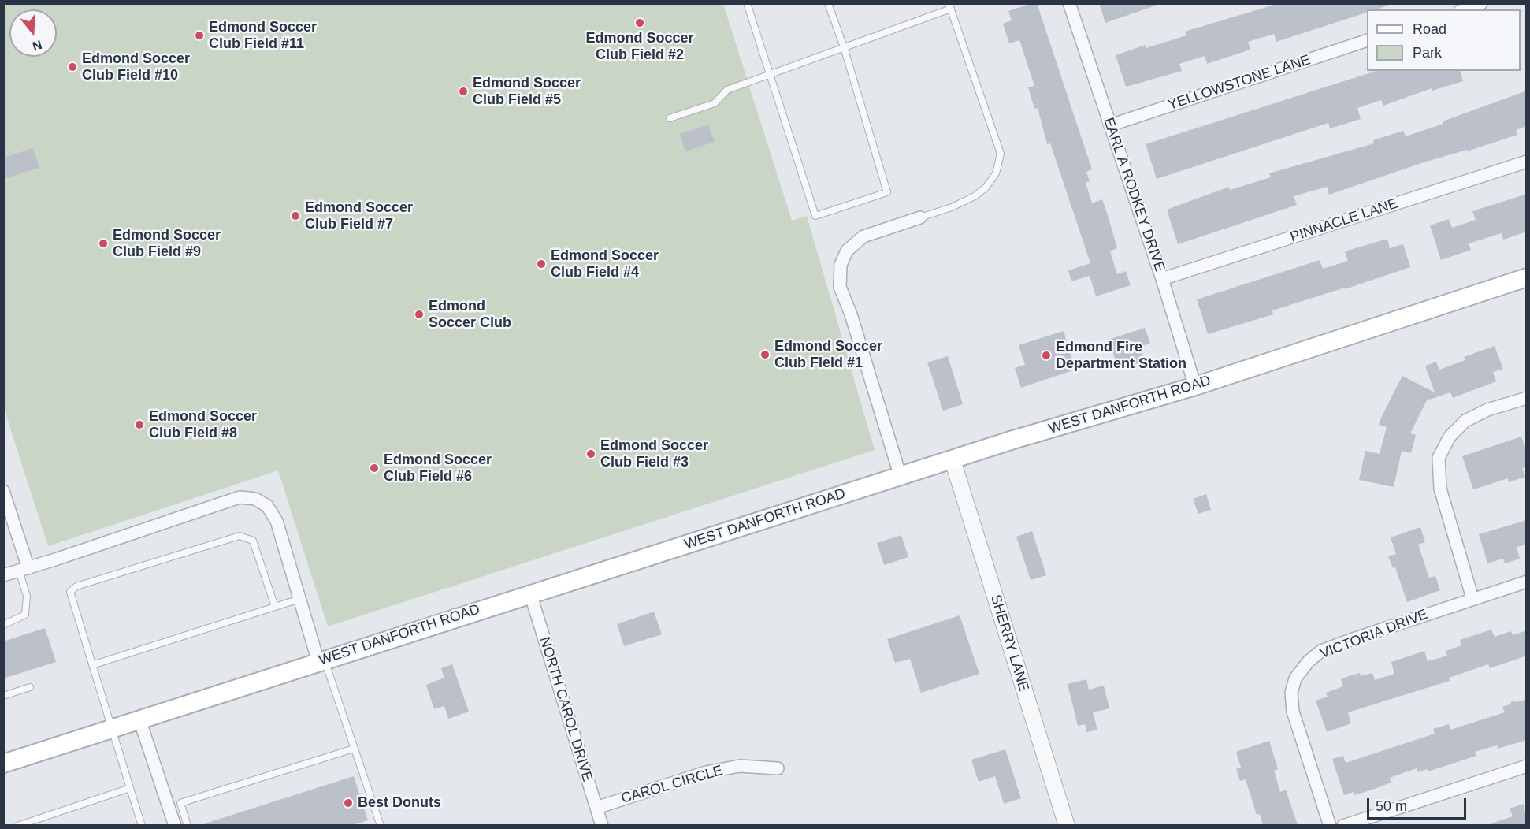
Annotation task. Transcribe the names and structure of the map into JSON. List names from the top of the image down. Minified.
{"streets":{"main road":["WEST DANFORTH ROAD"],"street":["YELLOWSTONE LANE","EARL A RODKEY DRIVE","PINNACLE LANE","VICTORIA DRIVE","SHERRY LANE","NORTH CAROL DRIVE","CAROL CIRCLE"]},"crossings":[["YELLOWSTONE LANE","EARL A RODKEY DRIVE"],["EARL A RODKEY DRIVE","PINNACLE LANE"],["EARL A RODKEY DRIVE","WEST DANFORTH ROAD"],["WEST DANFORTH ROAD","SHERRY LANE"],["WEST DANFORTH ROAD","NORTH CAROL DRIVE"],["NORTH CAROL DRIVE","CAROL CIRCLE"]],"places":["Edmond Soccer Club Field #2","Edmond Soccer Club Field #11","Edmond Soccer Club Field #10","Edmond Soccer Club Field #5","Edmond Soccer Club Field #7","Edmond Soccer Club Field #9","Edmond Soccer Club Field #4","Edmond Soccer Club","Edmond Soccer Club Field #1","Edmond Fire Department Station","Edmond Soccer Club Field #8","Edmond Soccer Club Field #3","Edmond Soccer Club Field #6","Best Donuts"],"legend":["Road","Park"],"scale_bar":"50 m","north":"bottom"}
